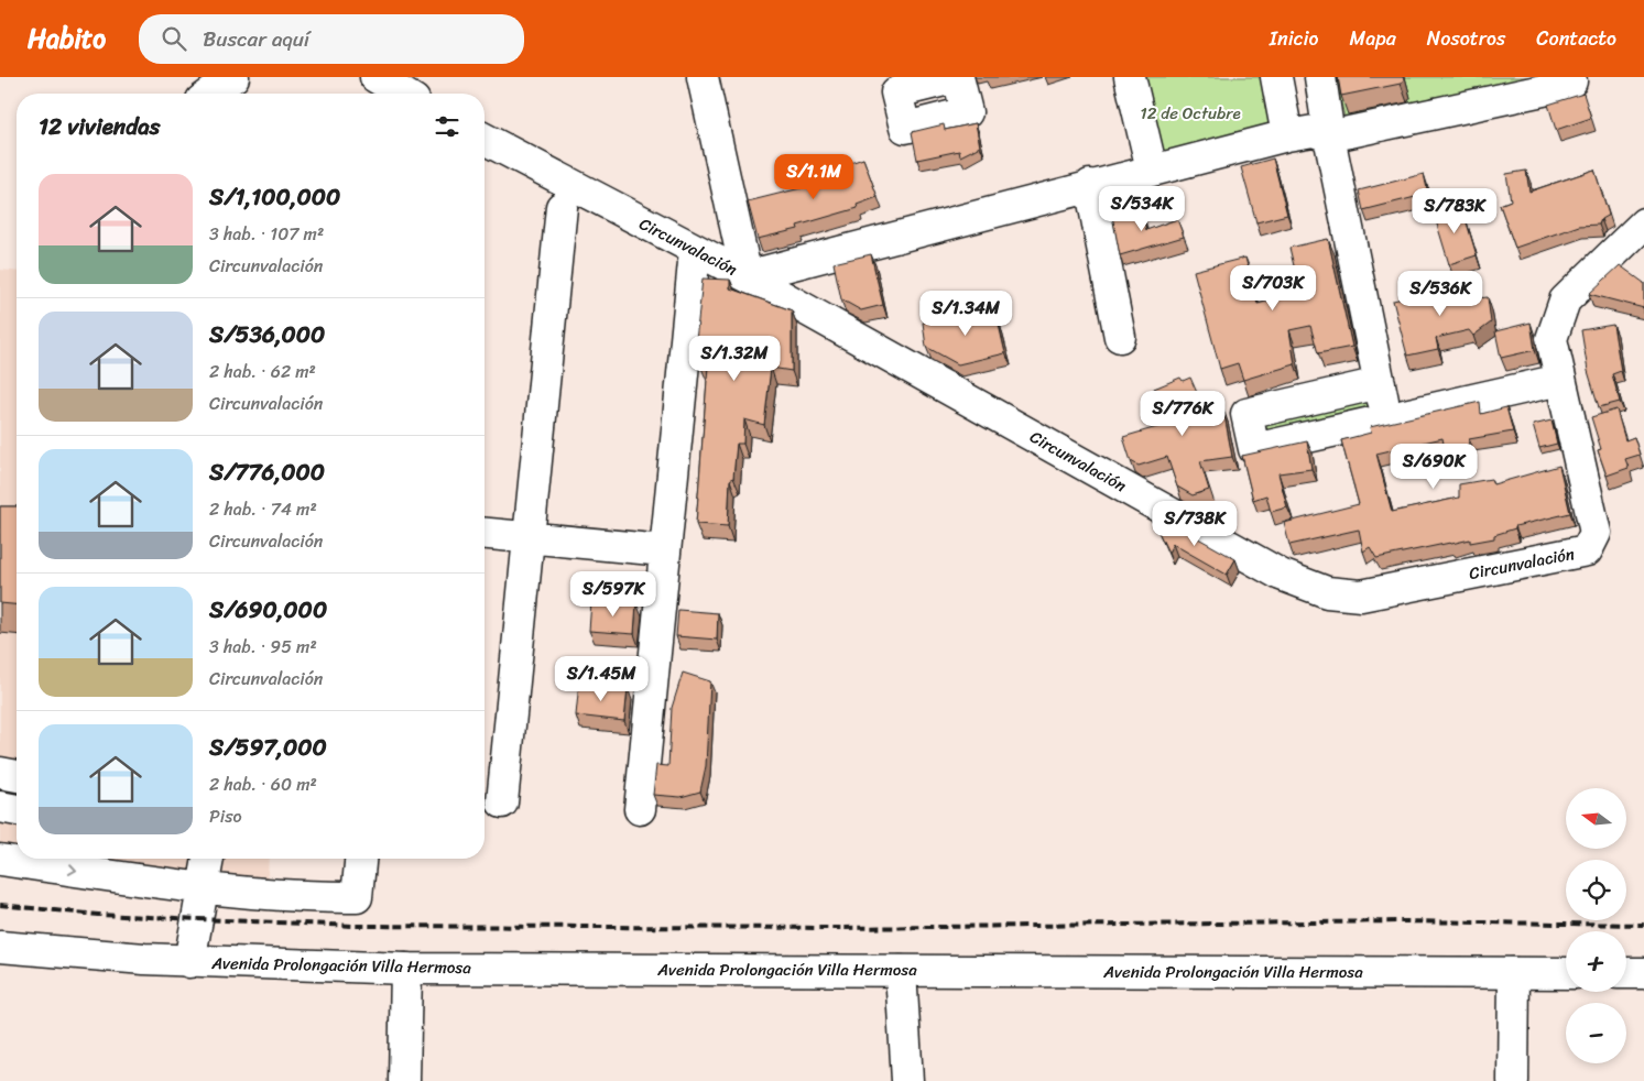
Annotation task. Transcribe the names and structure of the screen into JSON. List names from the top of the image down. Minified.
{"streets":{"street":["Circunvalación","Avenida Prolongación Villa Hermosa"]},"parks":["12 de Octubre"],"north":"left","page":{"header":"Habito","search":"Buscar aquí","nav":["Inicio","Mapa","Nosotros","Contacto"],"heading":"12 viviendas","price":["S/1.1M","S/534K","S/783K","S/703K","S/536K","S/1.34M","S/1.32M","S/776K","S/690K","S/738K","S/597K","S/1.45M"],"list":[{"name":"S/1,100,000","note":"3 hab. · 107 m² · Circunvalación"},{"name":"S/536,000","note":"2 hab. · 62 m² · Circunvalación"},{"name":"S/776,000","note":"2 hab. · 74 m² · Circunvalación"},{"name":"S/690,000","note":"3 hab. · 95 m² · Circunvalación"},{"name":"S/597,000","note":"2 hab. · 60 m² · Piso"}],"map_buttons":["+","−"]}}
